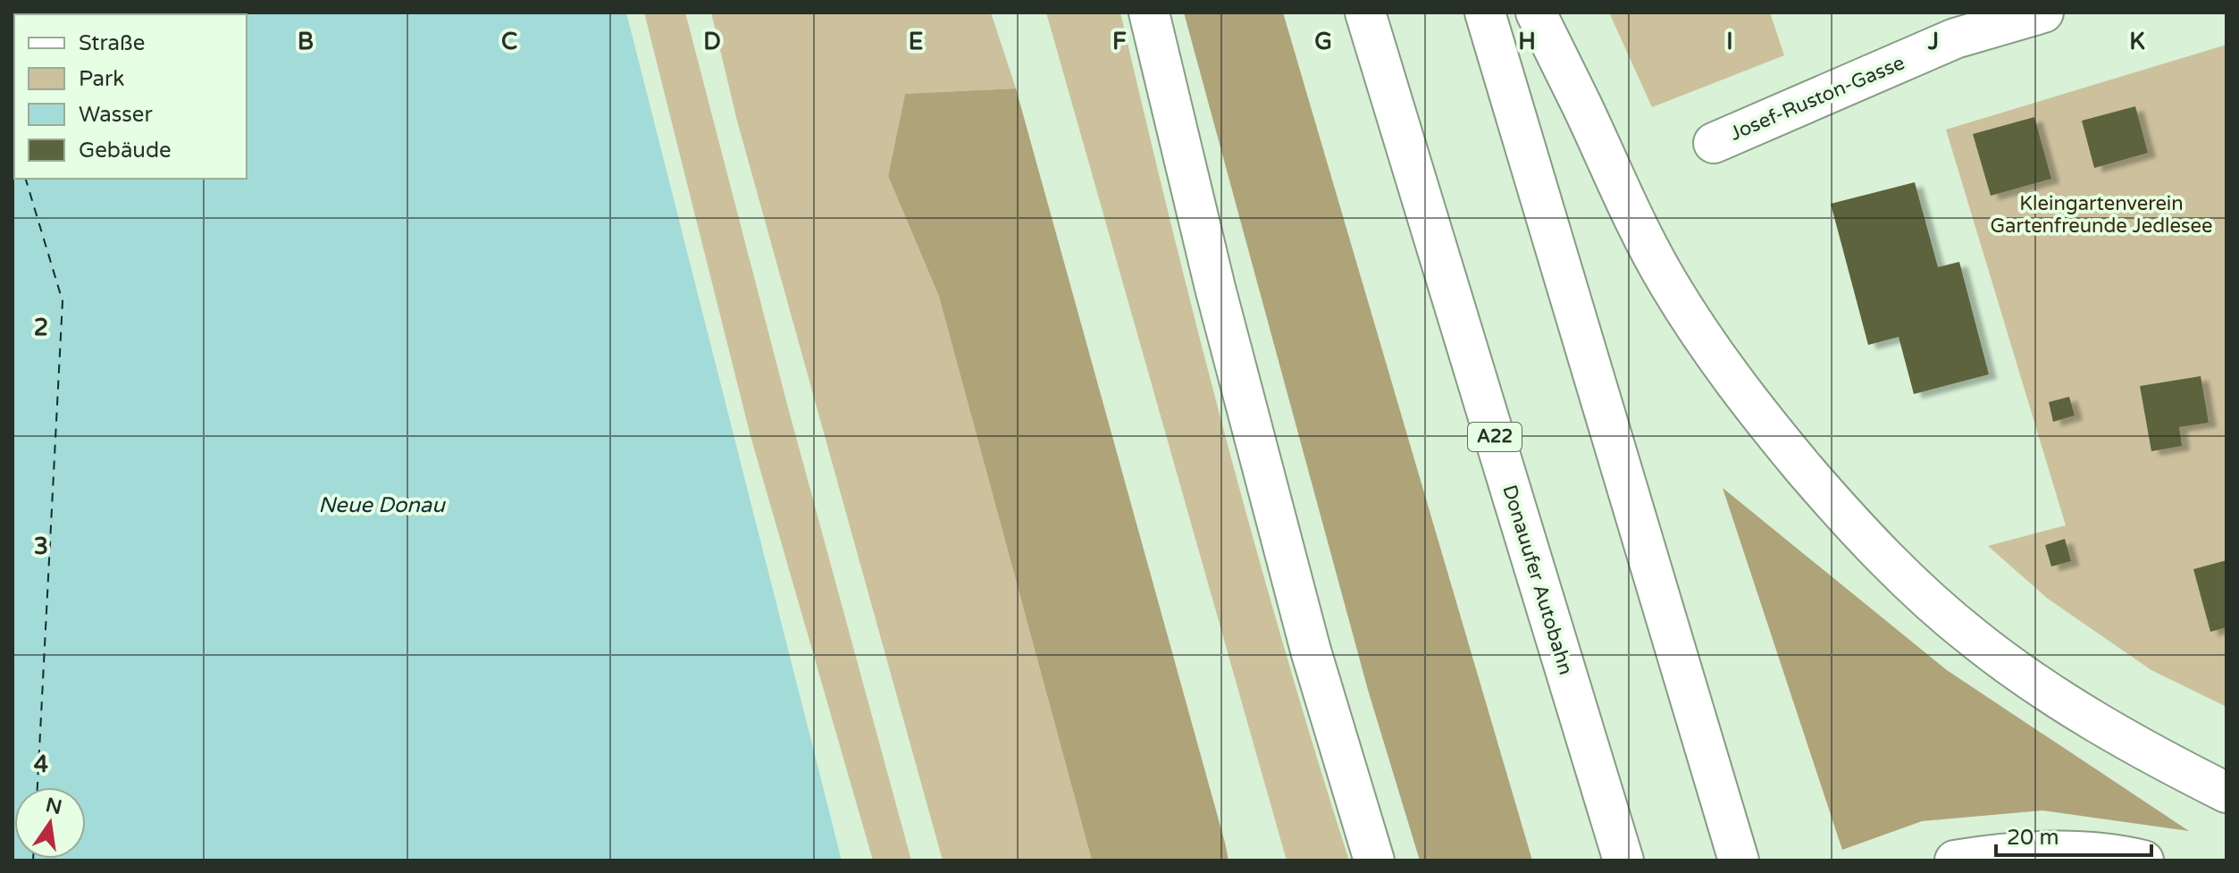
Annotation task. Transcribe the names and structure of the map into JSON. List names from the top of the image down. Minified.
{"streets":{"main road":["Josef-Ruston-Gasse","A22","Donauufer Autobahn"]},"water":["Neue Donau"],"parks":["Kleingartenverein Gartenfreunde Jedlesee"],"legend":["Straße","Park","Wasser","Gebäude"],"scale_bar":"20 m","north":"top","grid":{"columns":["B","C","D","E","F","G","H","I","J","K"],"rows":["2","3","4"]}}
